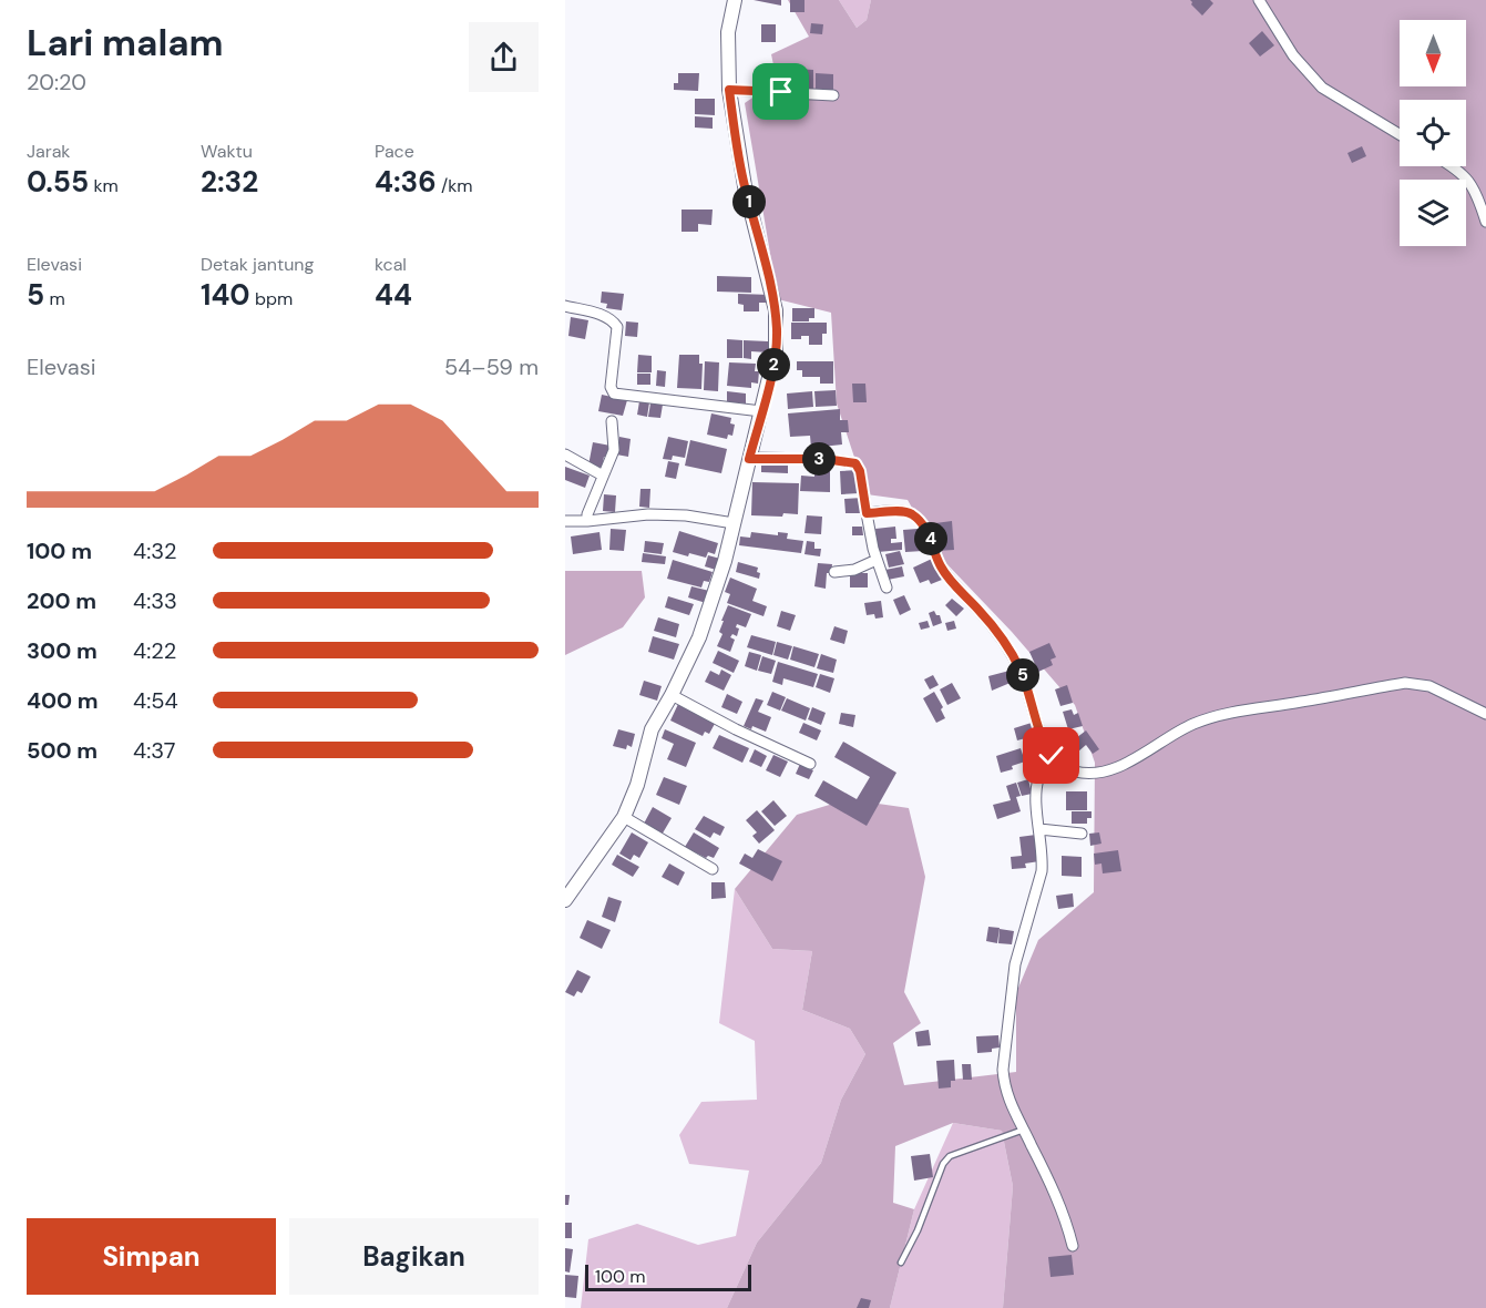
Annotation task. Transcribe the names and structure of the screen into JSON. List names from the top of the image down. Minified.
{"scale_bar":"100 m","north":"bottom","page":{"heading":["Lari malam","20:20"],"stats":[["Jarak","0.55 km"],["Waktu","2:32"],["Pace","4:36 /km"],["Elevasi","5 m"],["Detak jantung","140 bpm"],["kcal","44"]],"pins":["1","2","3","4","5"],"chart":["Elevasi","54–59 m"],"list":[{"name":"100 m","note":"4:32"},{"name":"200 m","note":"4:33"},{"name":"300 m","note":"4:22"},{"name":"400 m","note":"4:54"},{"name":"500 m","note":"4:37"}],"buttons":["Simpan","Bagikan"],"scale":"100 m"}}
